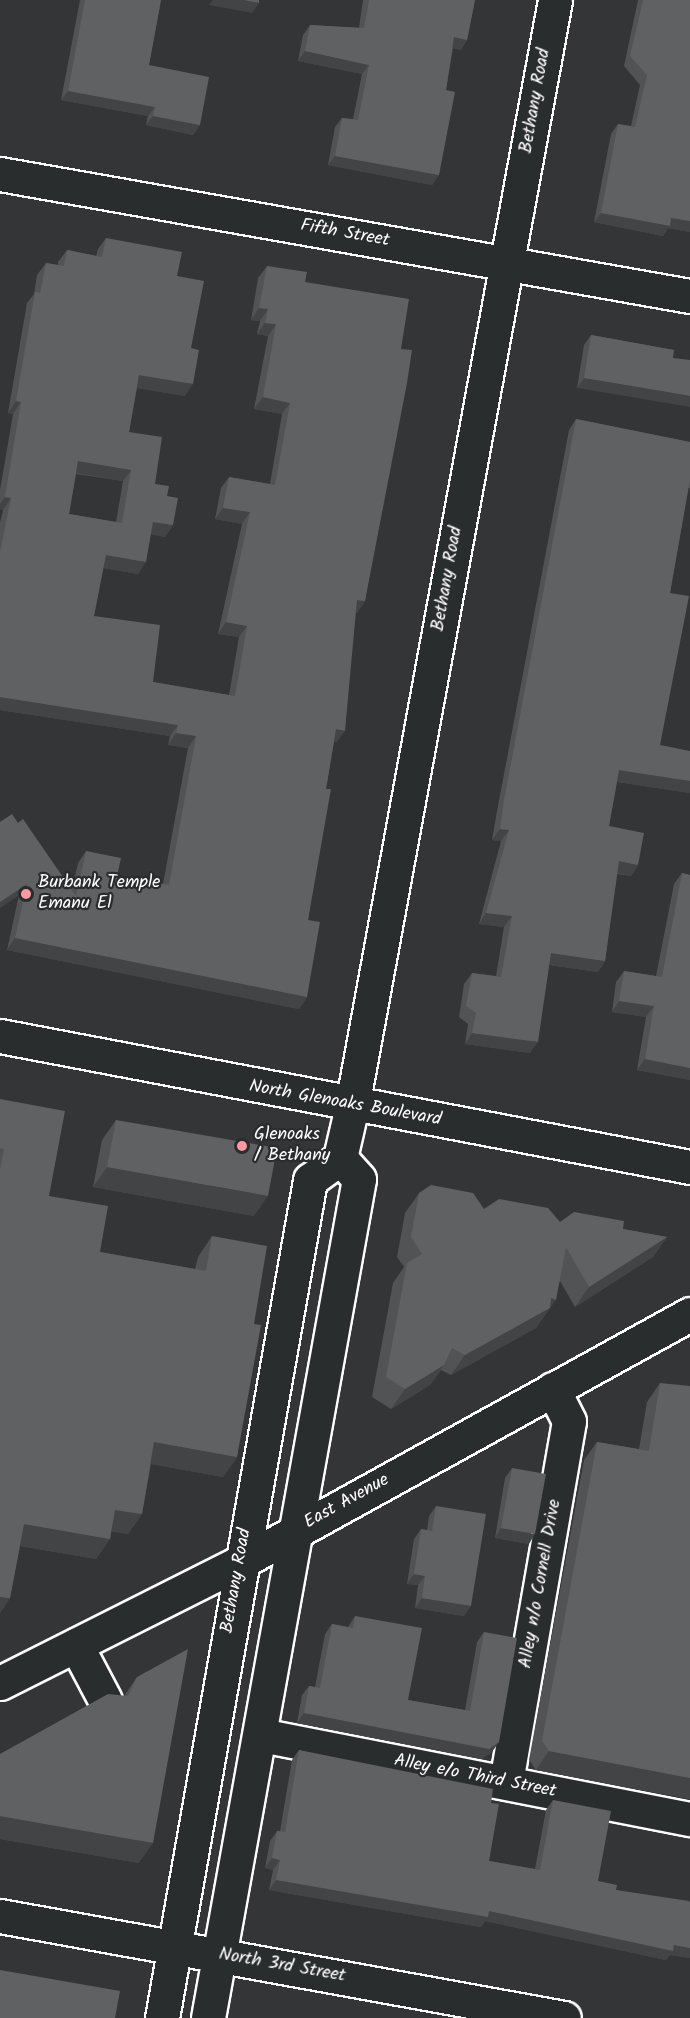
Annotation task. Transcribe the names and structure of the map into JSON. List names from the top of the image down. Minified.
{"streets":{"street":["Bethany Road","Fifth Street","North Glenoaks Boulevard","East Avenue","Alley n/o Cornell Drive","Alley e/o Third Street","North 3rd Street"]},"crossings":[["Bethany Road","Fifth Street"],["Bethany Road","North Glenoaks Boulevard"],["Bethany Road","East Avenue"],["Bethany Road","North 3rd Street"],["East Avenue","Alley n/o Cornell Drive"],["Alley n/o Cornell Drive","Alley e/o Third Street"]],"places":["Burbank Temple Emanu El","Glenoaks / Bethany"]}
